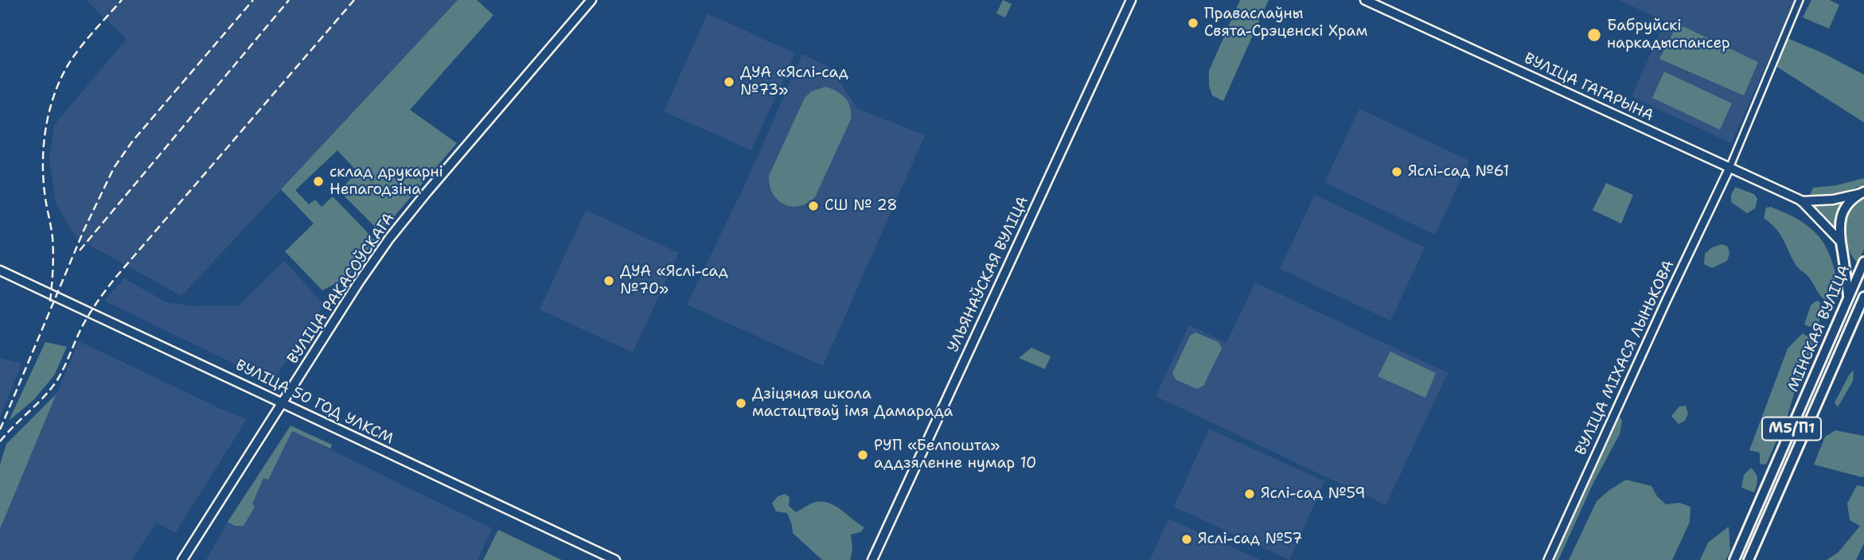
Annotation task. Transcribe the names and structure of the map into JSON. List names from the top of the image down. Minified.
{"streets":{"main road":["ВУЛІЦА ГАГАРЫНА","УЛЬЯНАЎСКАЯ ВУЛІЦА","ВУЛІЦА РАКАСОЎСКАГА","МІНСКАЯ ВУЛІЦА","ВУЛІЦА 50 ГОД УЛКСМ","М5/П1"],"street":["ВУЛІЦА МІХАСЯ ЛЫНЬКОВА"]},"crossings":[["ВУЛІЦА ГАГАРЫНА","ВУЛІЦА МІХАСЯ ЛЫНЬКОВА"],["ВУЛІЦА РАКАСОЎСКАГА","ВУЛІЦА 50 ГОД УЛКСМ"]],"places":["Праваслаўны Свята-Срэценскі Храм","Бабруйскі наркадыспансер","ДУА «Яслі-сад №73»","Яслі-сад №61","склад друкарні Непагодзіна","СШ № 28","ДУА «Яслі-сад №70»","Дзіцячая школа мастацтваў імя Дамарада","РУП «Белпошта» аддзяленне нумар 10","Яслі-сад №59","Яслі-сад №57"]}
